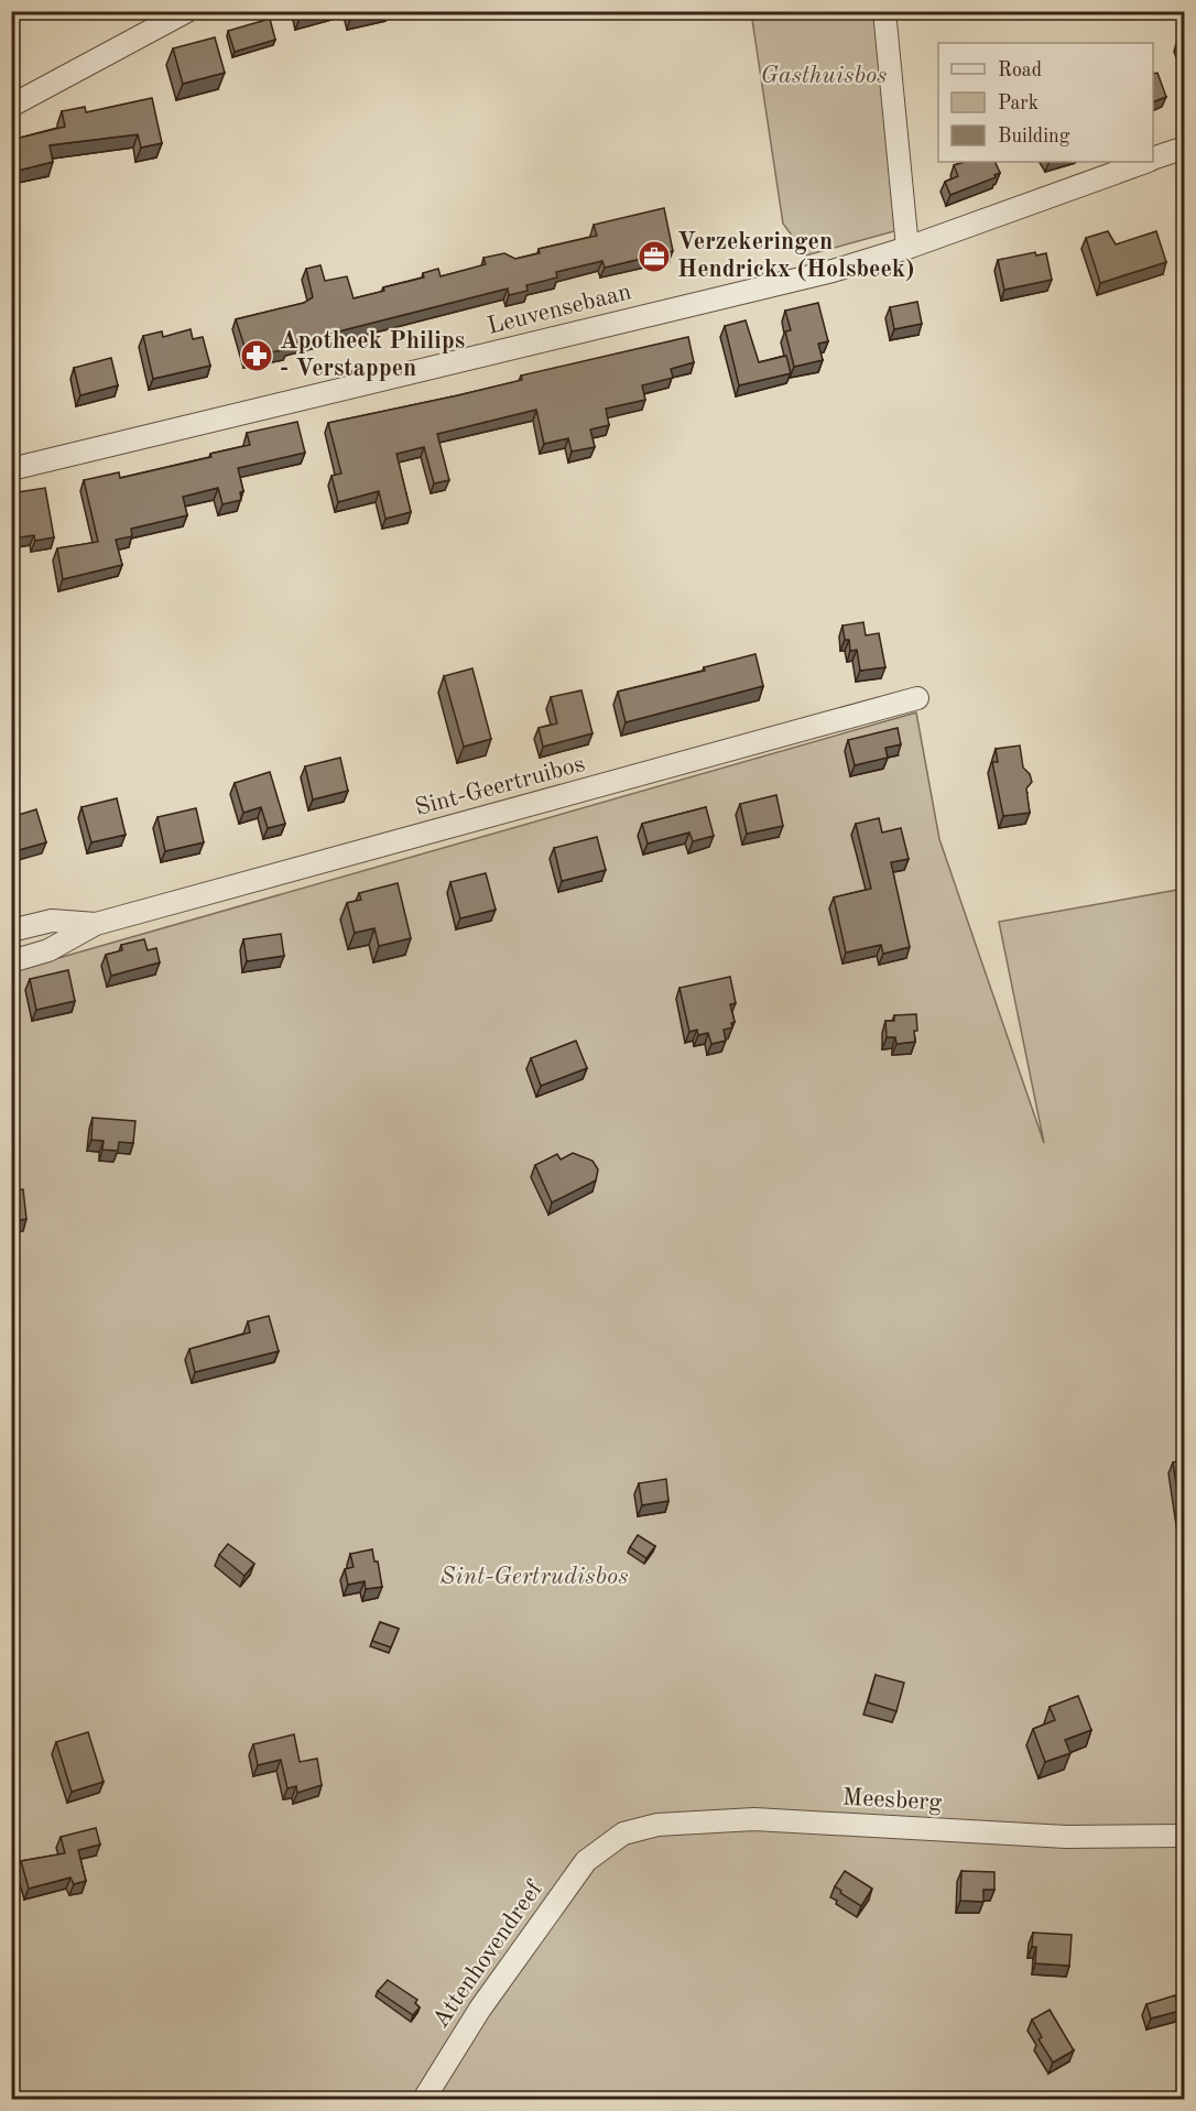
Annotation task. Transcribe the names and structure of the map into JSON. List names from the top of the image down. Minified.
{"streets":{"street":["Leuvensebaan","Sint-Geertruibos","Meesberg","Attenhovendreef"]},"crossings":[["Meesberg","Attenhovendreef"]],"parks":["Gasthuisbos","Sint-Gertrudisbos"],"places":{"office":["Verzekeringen Hendrickx (Holsbeek)"],"pharmacy":["Apotheek Philips - Verstappen"]},"legend":["Road","Park","Building"]}
